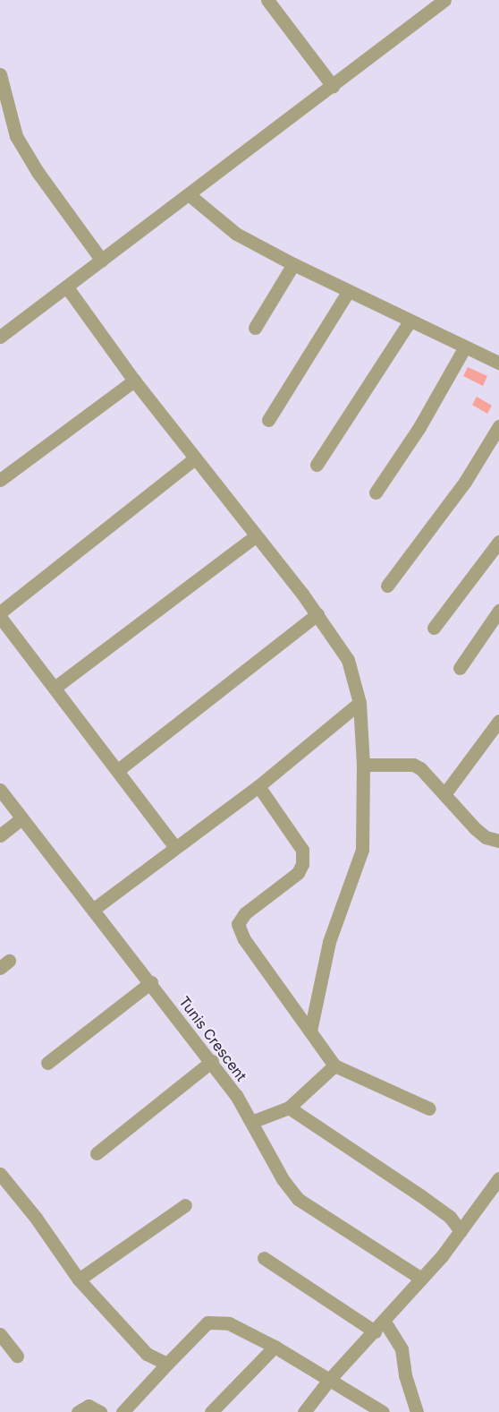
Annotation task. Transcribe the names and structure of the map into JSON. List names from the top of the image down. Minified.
{"streets":{"street":["Tunis Crescent"]}}
